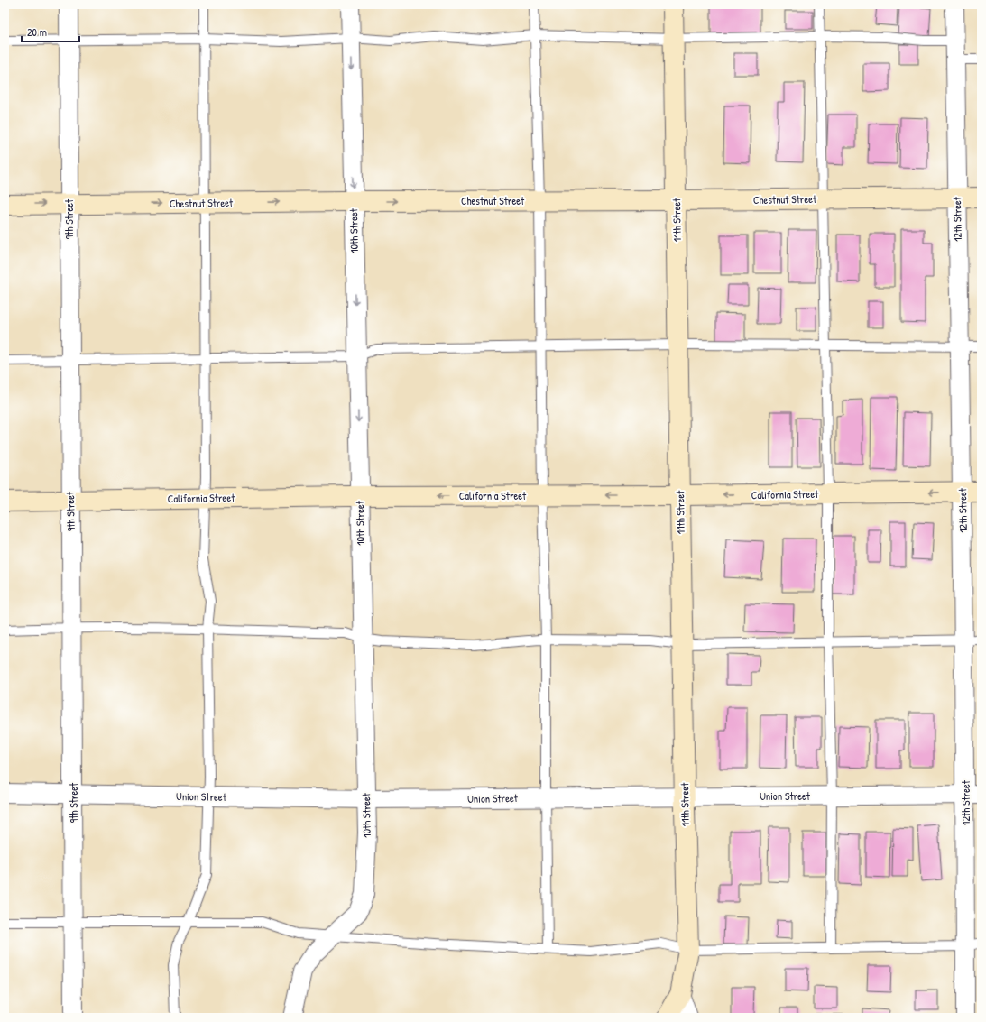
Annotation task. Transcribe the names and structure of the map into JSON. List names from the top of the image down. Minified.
{"streets":{"street":["Chestnut Street","9th Street","12th Street","11th Street","10th Street","California Street","Union Street"]},"crossings":[["Chestnut Street","9th Street"],["Chestnut Street","12th Street"],["Chestnut Street","11th Street"],["Chestnut Street","10th Street"],["9th Street","California Street"],["9th Street","Union Street"],["12th Street","California Street"],["12th Street","Union Street"],["11th Street","California Street"],["11th Street","Union Street"],["10th Street","California Street"],["10th Street","Union Street"]],"one_way":["Chestnut Street","10th Street","California Street"],"scale_bar":"20 m"}
